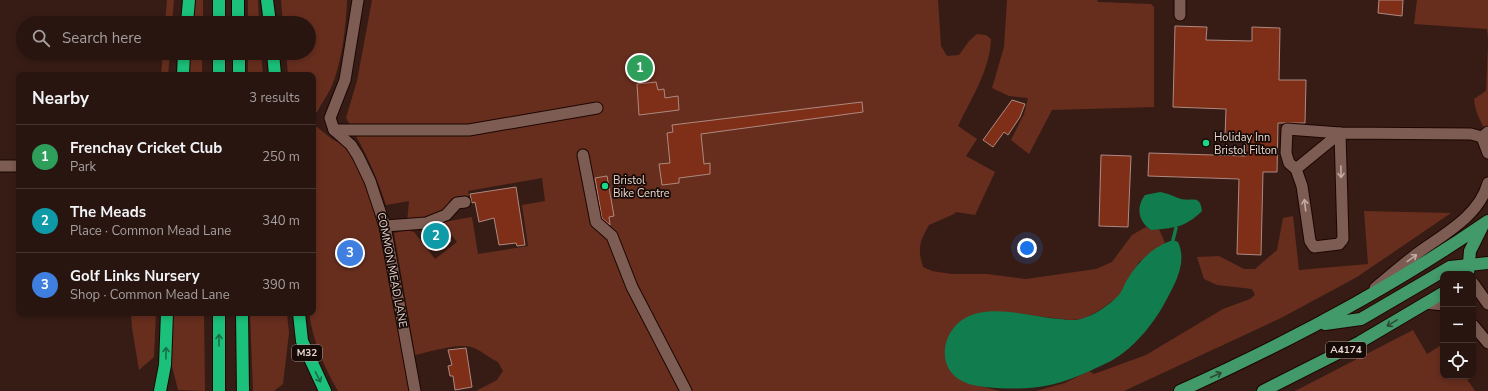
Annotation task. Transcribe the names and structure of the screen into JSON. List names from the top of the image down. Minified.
{"streets":{"highway":["M32"],"main road":["A4174"],"street":["COMMON MEAD LANE"]},"places":["Holiday Inn Bristol Filton","Bristol Bike Centre"],"page":{"search":"Search here","pins":["1","2","3"],"heading":["Nearby","3 results"],"list":[{"mark":"1","name":"Frenchay Cricket Club","note":"Park","value":"250 m"},{"mark":"2","name":"The Meads","note":"Place · Common Mead Lane","value":"340 m"},{"mark":"3","name":"Golf Links Nursery","note":"Shop · Common Mead Lane","value":"390 m"}],"map_buttons":["+","−"]}}
